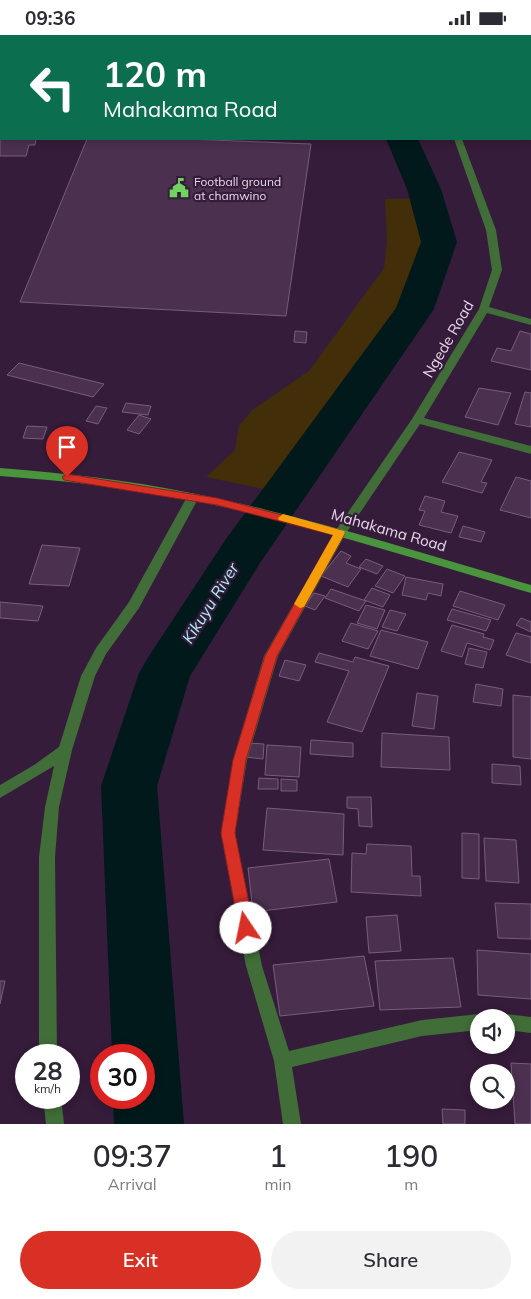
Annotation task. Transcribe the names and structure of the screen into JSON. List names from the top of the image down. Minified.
{"streets":{"street":["Ngede Road","Mahakama Road"]},"crossings":[["Ngede Road","Mahakama Road"]],"water":["Kikuyu River"],"places":{"public building":["Football ground at chamwino"]},"page":{"status":"09:36","turn":["120 m","Mahakama Road"],"speed":"28 km/h","limit":"30","eta":["09:37","Arrival","1","min","190","m"],"buttons":["Exit","Share"]}}
